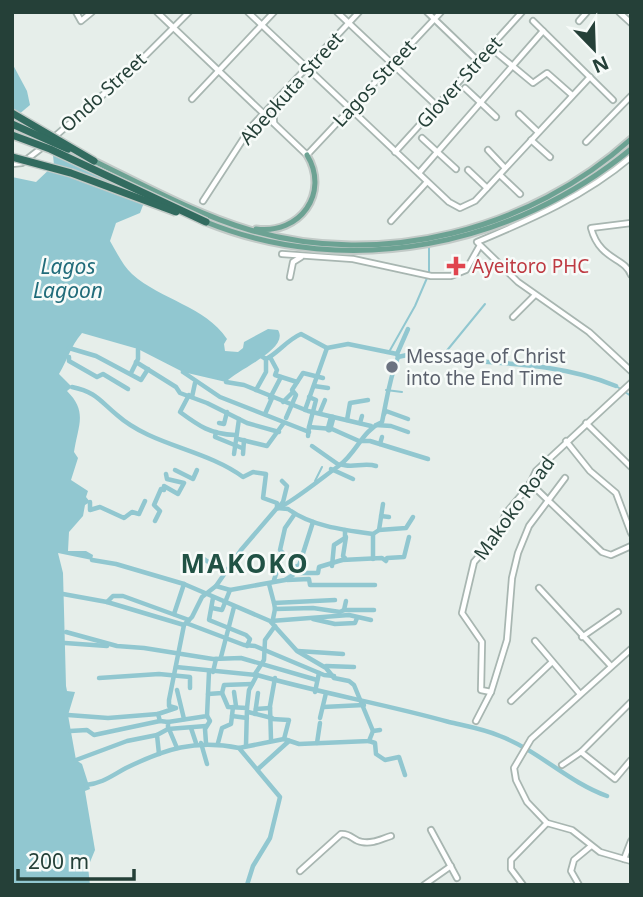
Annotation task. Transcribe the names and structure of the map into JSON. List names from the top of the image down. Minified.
{"streets":{"street":["Glover Street","Lagos Street","Abeokuta Street","Ondo Street","Makoko Road"]},"districts":["MAKOKO"],"water":["Lagos Lagoon"],"places":{"health":["Ayeitoro PHC"],"other":["Message of Christ into the End Time"]},"scale_bar":"200 m","north":"bottom right"}
